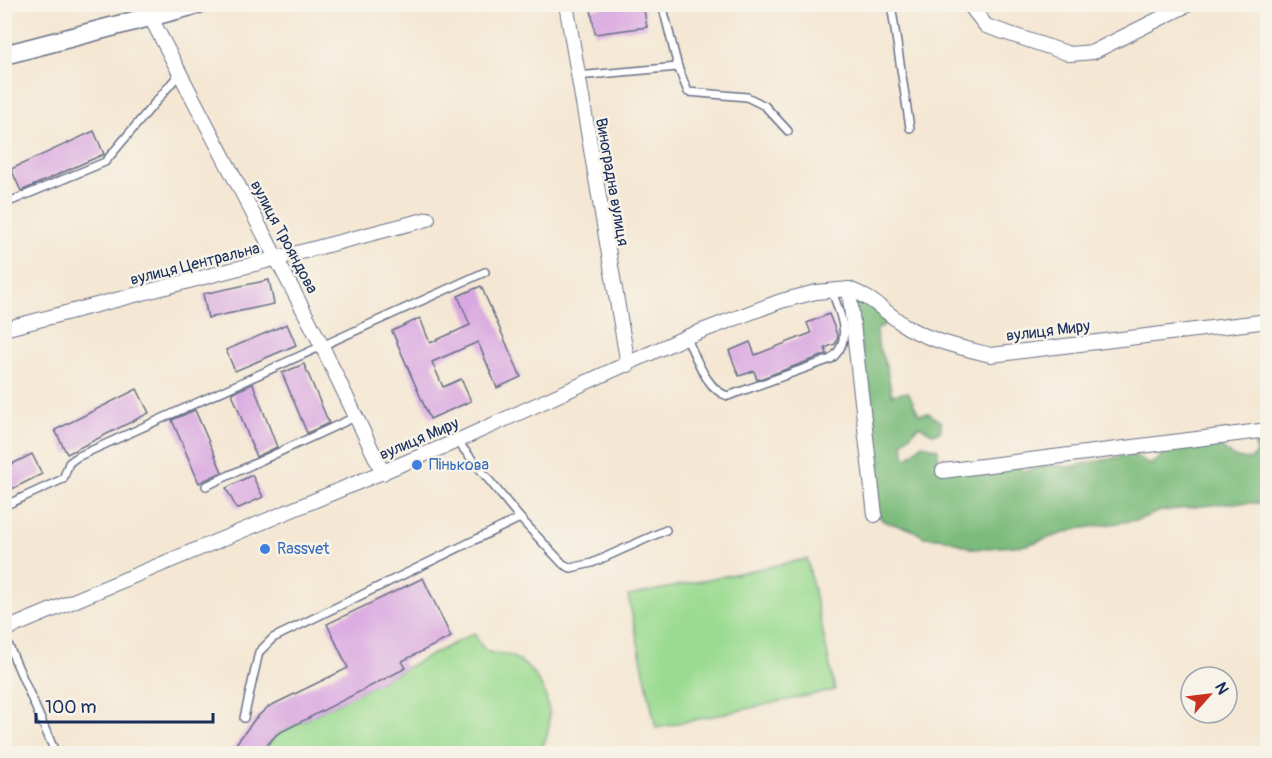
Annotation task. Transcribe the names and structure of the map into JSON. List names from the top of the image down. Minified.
{"streets":{"street":["Виноградна вулиця","вулиця Трояндова","вулиця Центральна","вулиця Миру"]},"crossings":[["Виноградна вулиця","вулиця Миру"],["вулиця Трояндова","вулиця Центральна"],["вулиця Трояндова","вулиця Миру"]],"places":["Пінькова","Rassvet"],"scale_bar":"100 m","north":"top right"}
